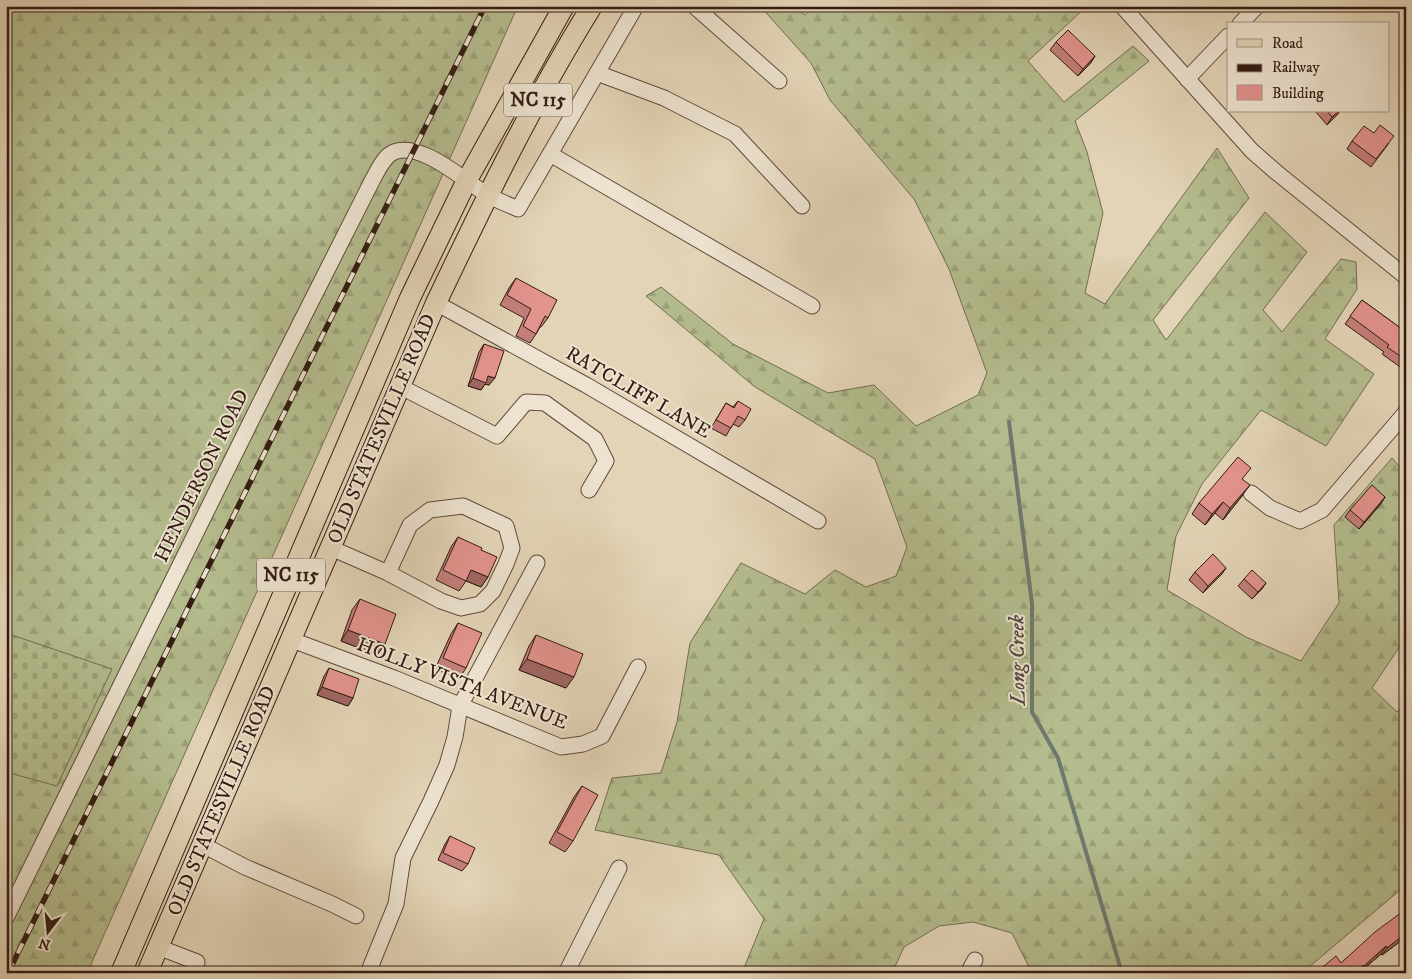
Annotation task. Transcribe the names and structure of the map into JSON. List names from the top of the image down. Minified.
{"streets":{"main road":["NC 115","OLD STATESVILLE ROAD"],"street":["RATCLIFF LANE","HENDERSON ROAD","HOLLY VISTA AVENUE"]},"crossings":[["RATCLIFF LANE","OLD STATESVILLE ROAD"],["OLD STATESVILLE ROAD","HENDERSON ROAD"],["OLD STATESVILLE ROAD","HOLLY VISTA AVENUE"]],"water":["Long Creek"],"legend":["Road","Railway","Building"],"north":"bottom"}
